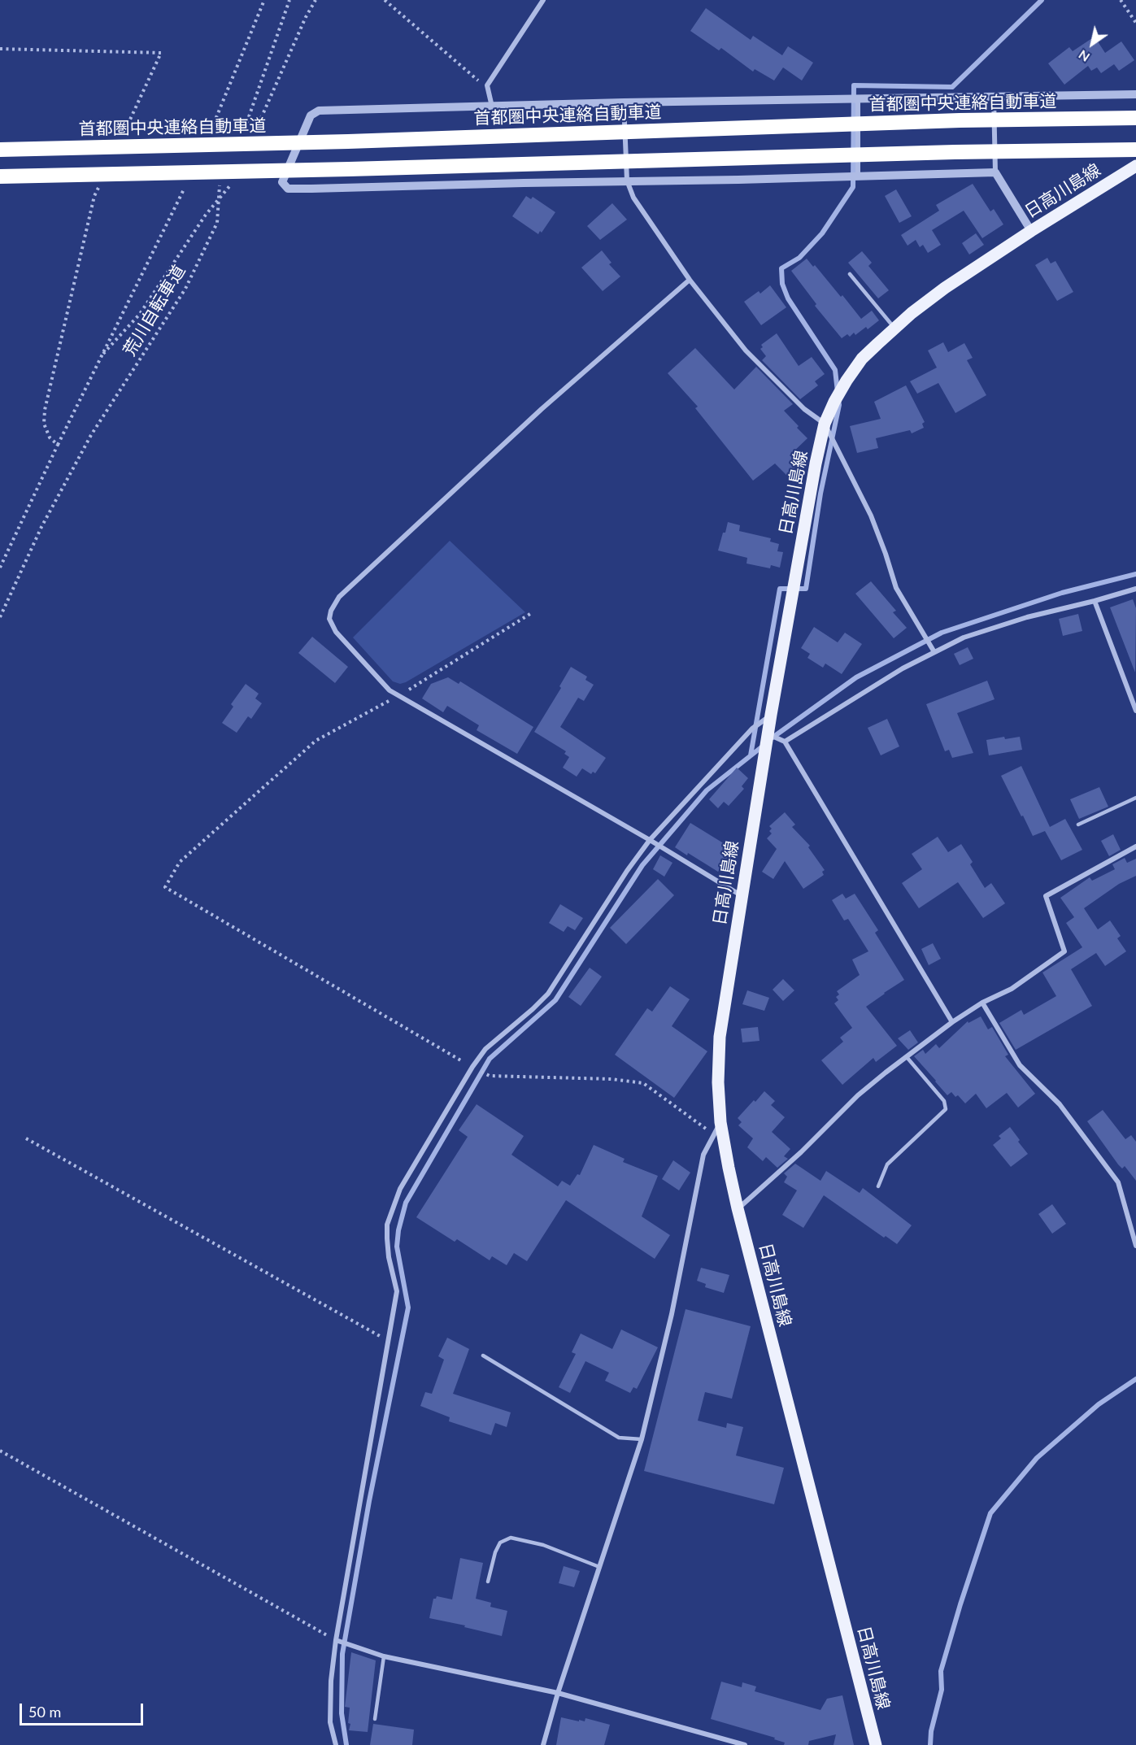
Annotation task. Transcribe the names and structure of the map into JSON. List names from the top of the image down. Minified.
{"streets":{"highway":["首都圏中央連絡自動車道"],"main road":["日高川島線"],"path":["荒川自転車道"]},"scale_bar":"50 m","north":"bottom left"}
